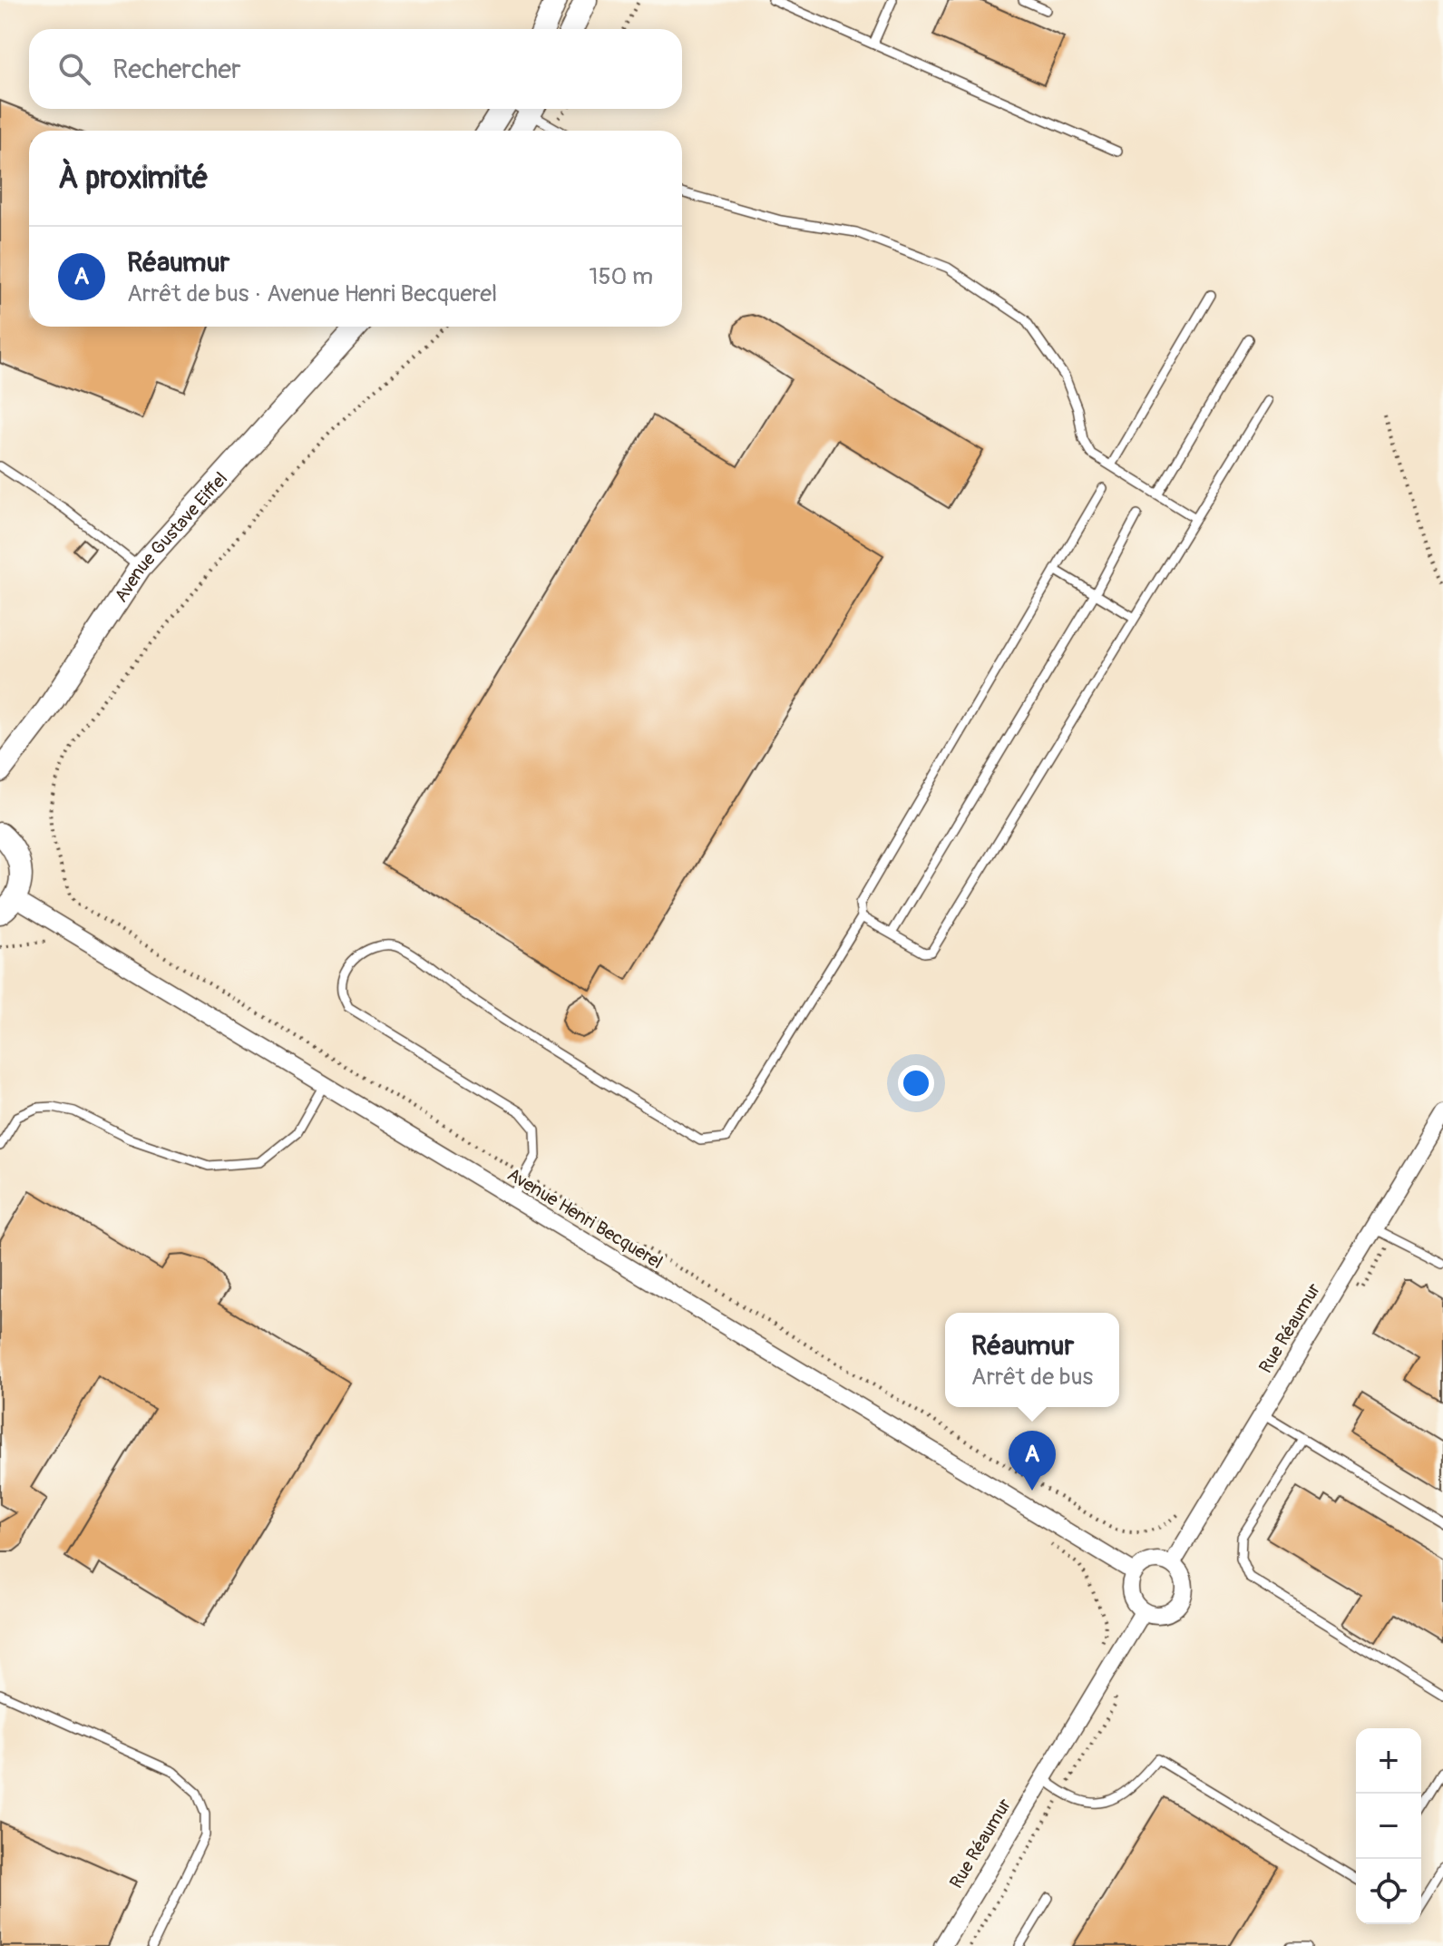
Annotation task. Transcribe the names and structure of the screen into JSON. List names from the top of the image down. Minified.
{"streets":{"street":["Avenue Gustave Eiffel","Avenue Henri Becquerel","Rue Réaumur"]},"crossings":[["Avenue Henri Becquerel","Rue Réaumur"]],"page":{"search":"Rechercher","heading":"À proximité","list":[{"mark":"A","name":"Réaumur","note":"Arrêt de bus · Avenue Henri Becquerel","value":"150 m"}],"popup":["Réaumur","Arrêt de bus"],"pins":"A","map_buttons":["+","−"]}}
